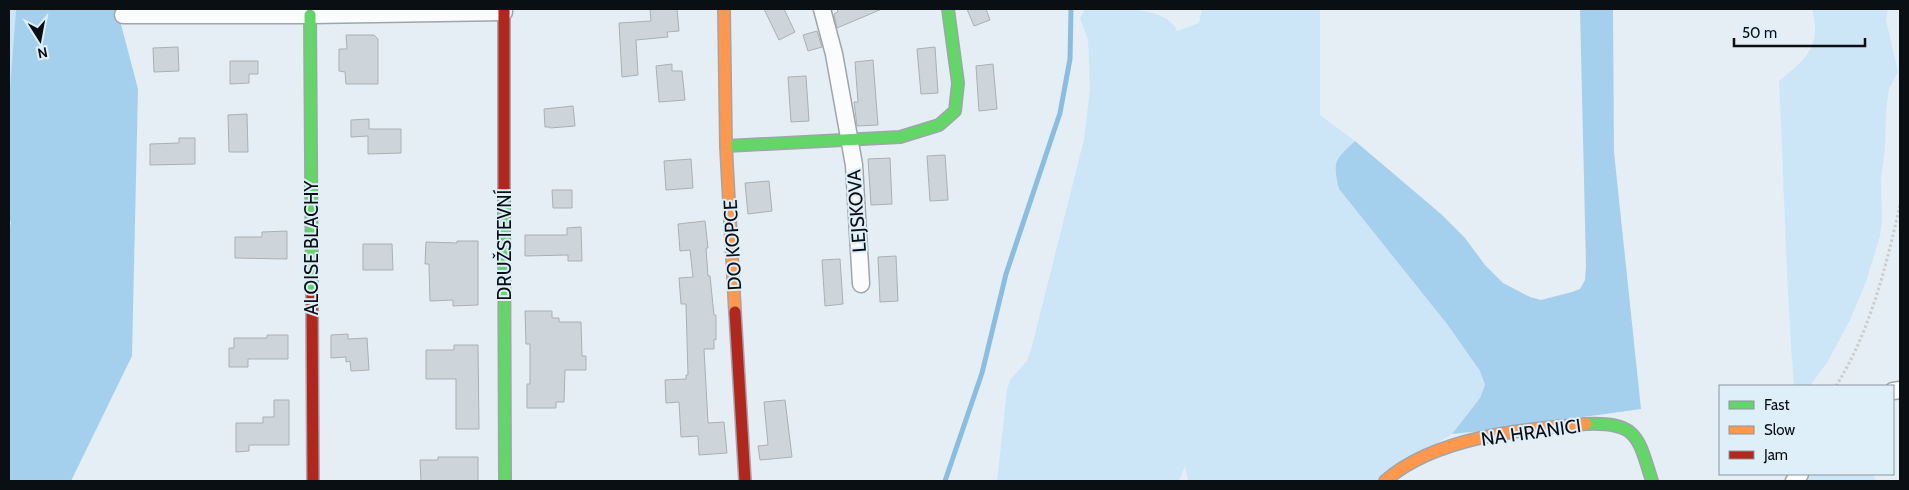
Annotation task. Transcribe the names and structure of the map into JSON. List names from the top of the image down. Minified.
{"streets":{"street":["LEJSKOVA","DRUŽSTEVNÍ","DO KOPCE","ALOISE BLACHY","NA HRANICI"]},"legend":["Fast","Slow","Jam"],"scale_bar":"50 m","north":"bottom"}
